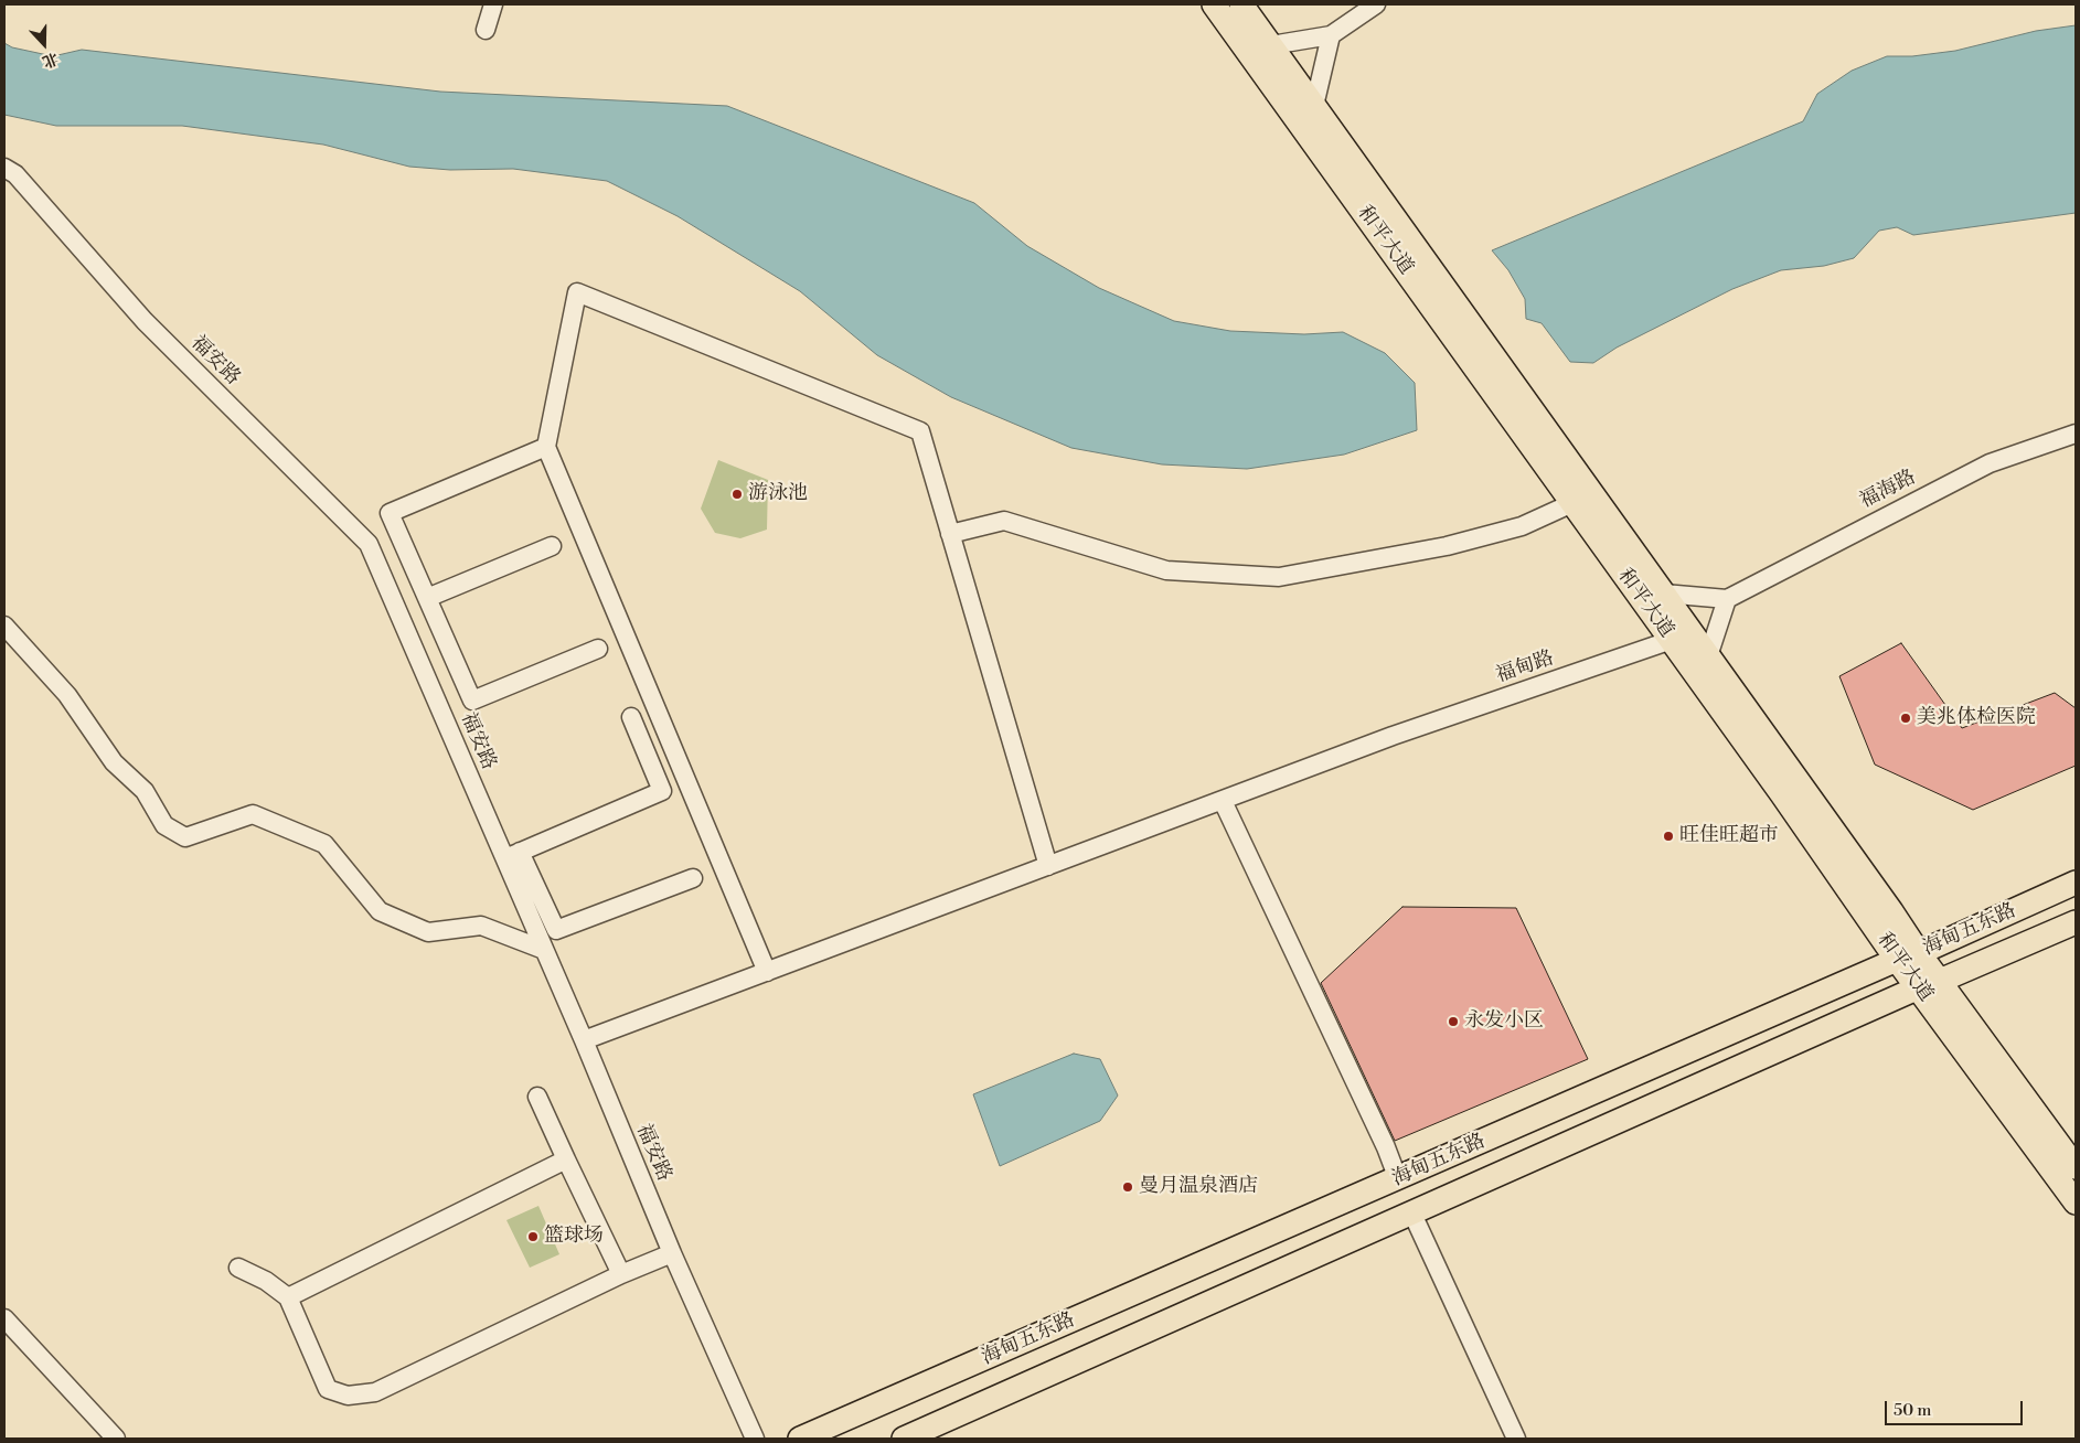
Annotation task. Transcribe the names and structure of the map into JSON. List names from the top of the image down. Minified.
{"streets":{"main road":["和平大道","海甸五东路"],"street":["福安路","福海路","福甸路"]},"crossings":[["和平大道","福甸路"],["和平大道","海甸五东路"],["福安路","福甸路"]],"places":["游泳池","美兆体检医院","旺佳旺超市","永发小区","曼月温泉酒店","篮球场"],"scale_bar":"50 m","north":"bottom"}
